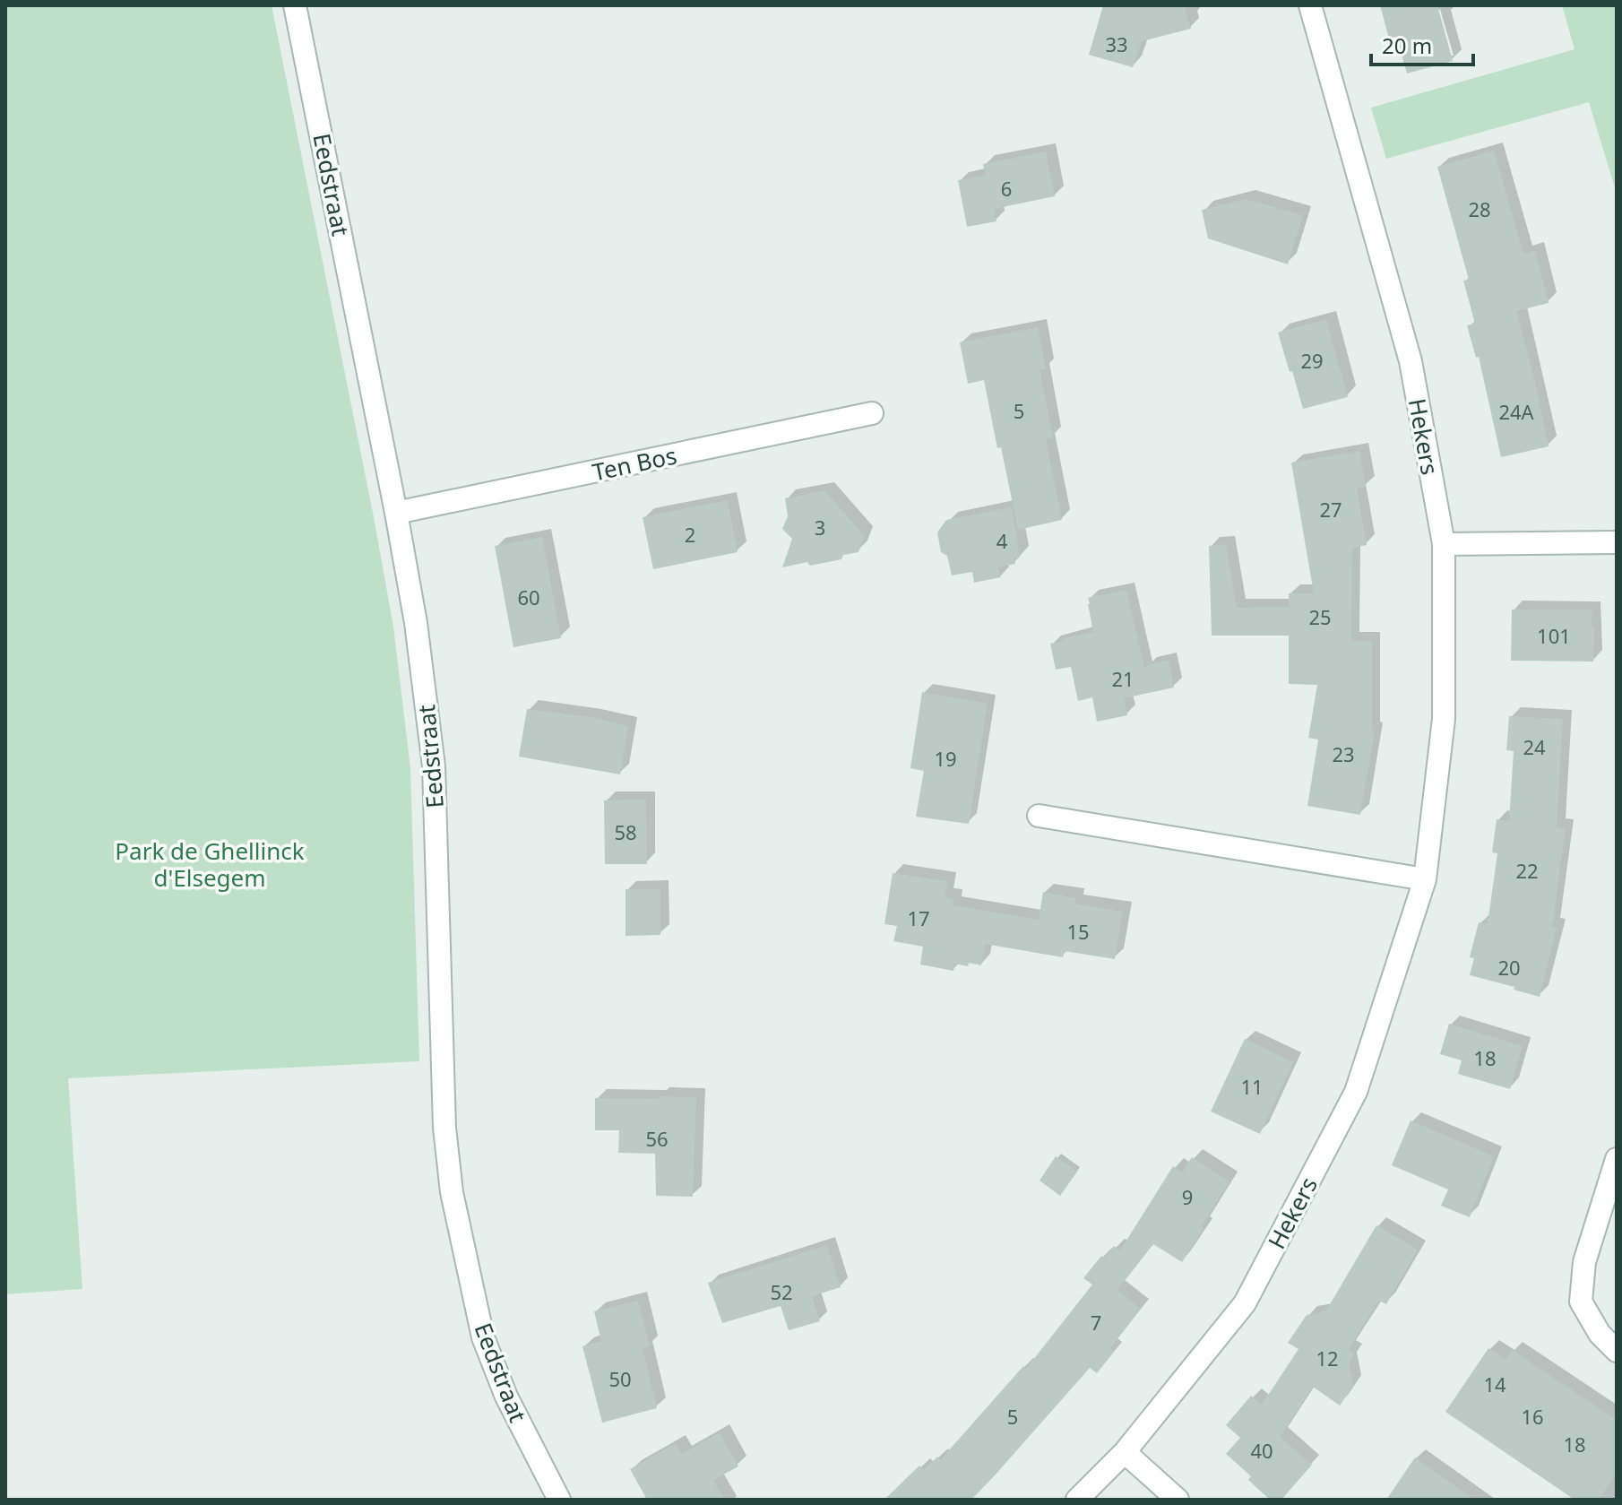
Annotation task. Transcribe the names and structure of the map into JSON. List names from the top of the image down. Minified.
{"streets":{"street":["Eedstraat","Hekers","Ten Bos"]},"crossings":[["Eedstraat","Ten Bos"]],"parks":["Park de Ghellinck d'Elsegem"],"house_numbers":["33","6","28","29","5","24A","27","3","2","4","60","25","101","21","24","23","19","58","22","17","15","20","18","11","56","9","52","7","12","50","14","5","16","18","40"],"scale_bar":"20 m"}
